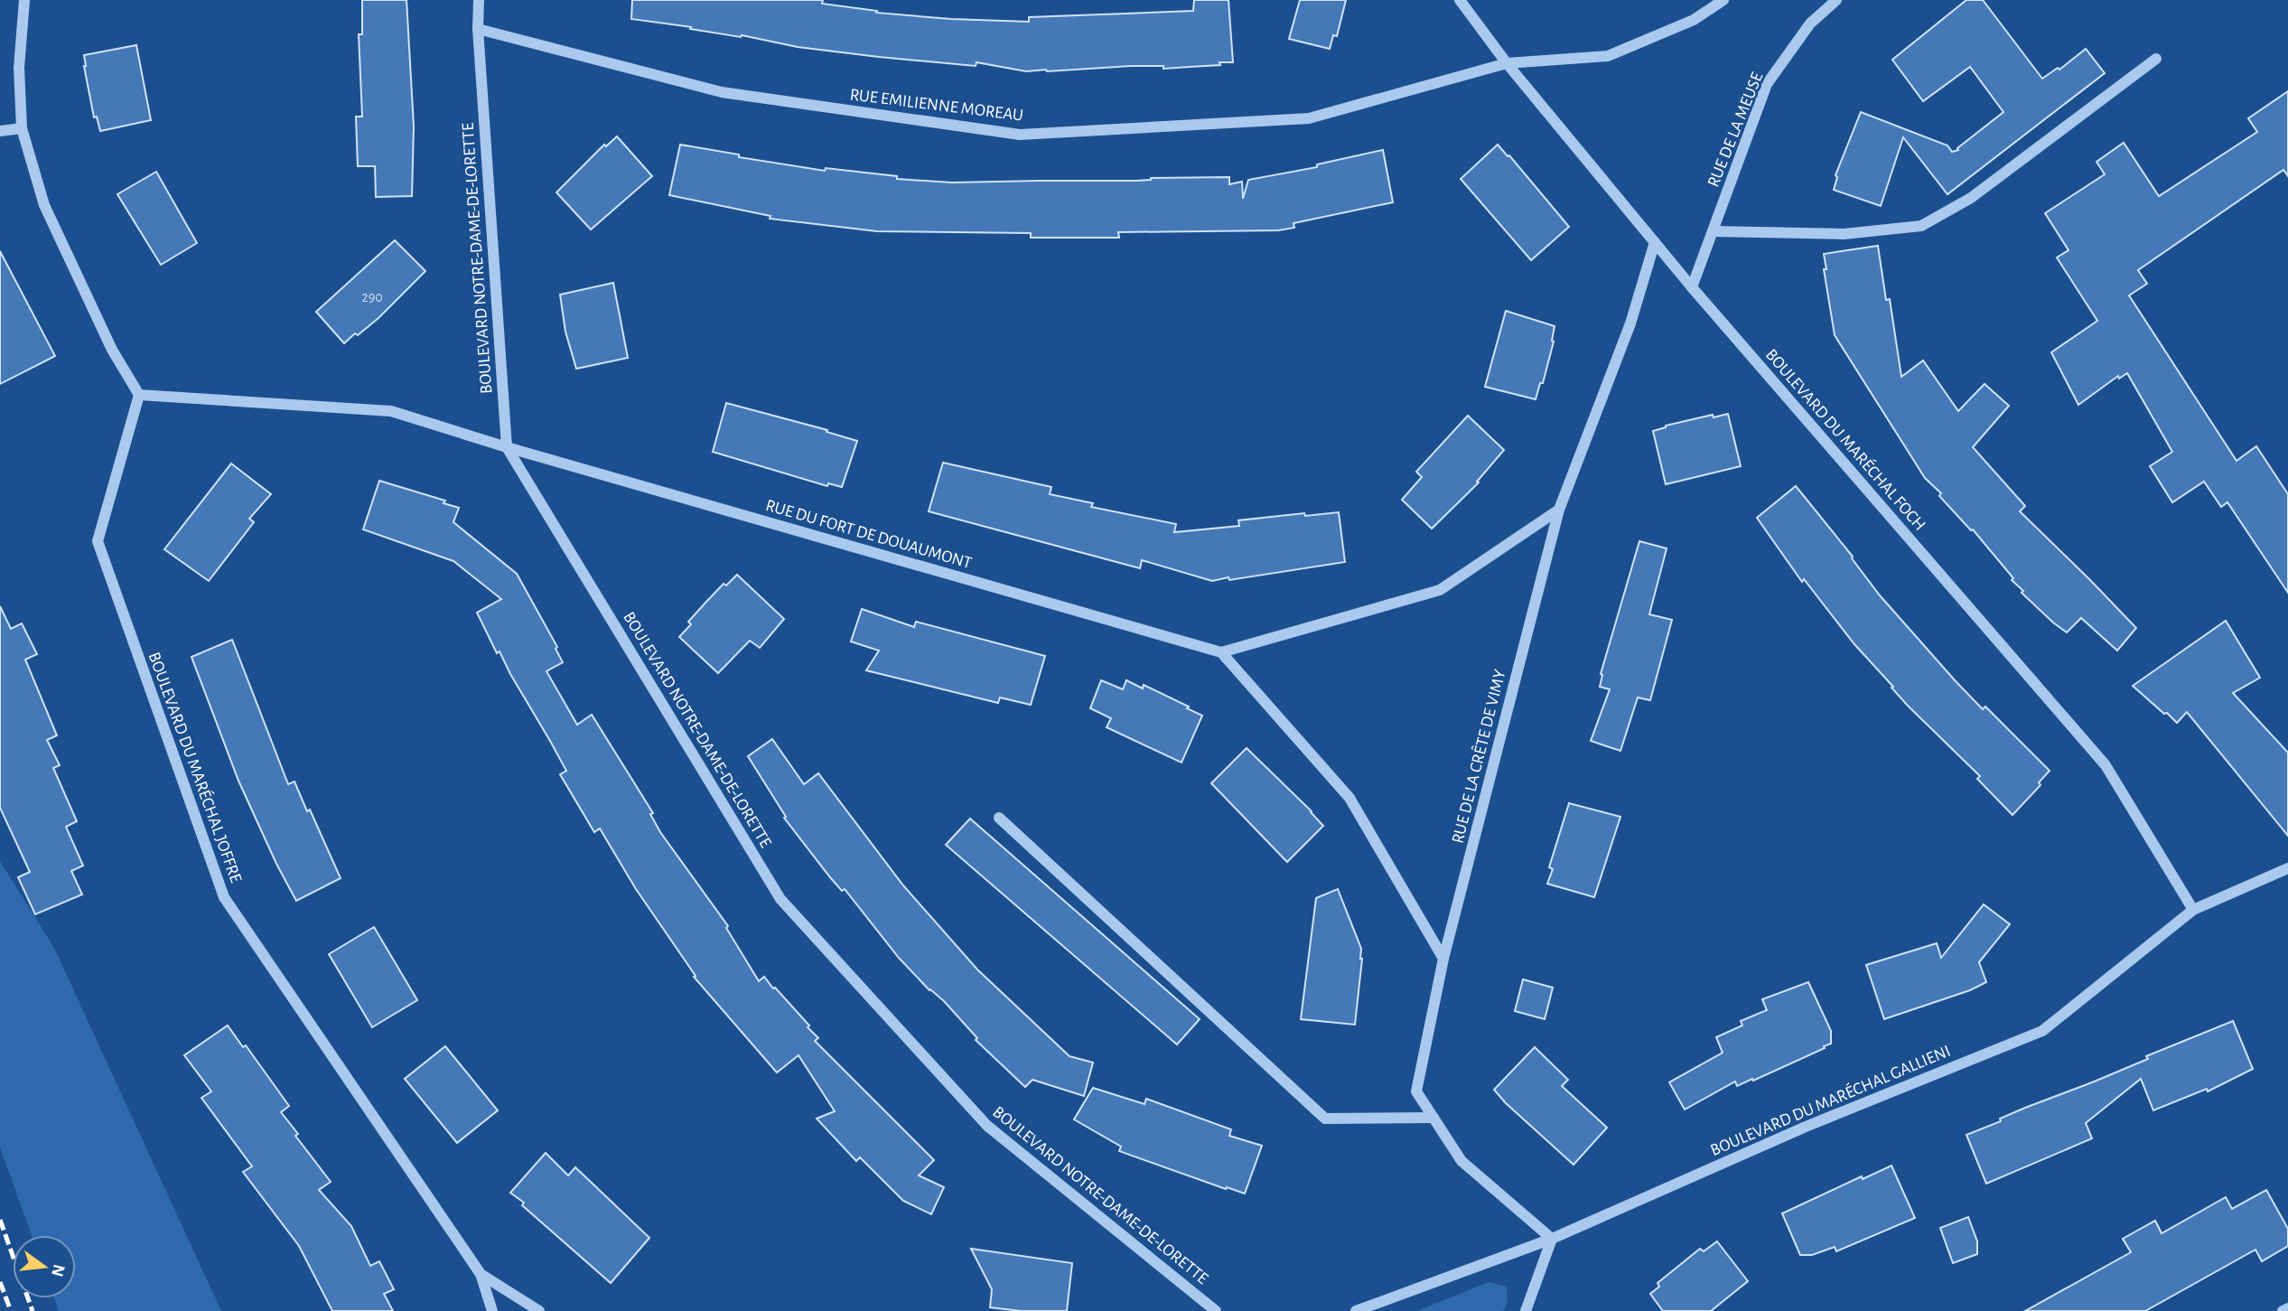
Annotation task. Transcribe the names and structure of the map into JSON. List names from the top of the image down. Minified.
{"streets":{"street":["RUE EMILIENNE MOREAU","RUE DE LA MEUSE","BOULEVARD NOTRE-DAME-DE-LORETTE","BOULEVARD DU MARÉCHAL FOCH","RUE DU FORT DE DOUAUMONT","RUE DE LA CRÊTE DE VIMY","BOULEVARD DU MARÉCHAL JOFFRE","BOULEVARD DU MARÉCHAL GALLIENI"]},"crossings":[["RUE EMILIENNE MOREAU","BOULEVARD NOTRE-DAME-DE-LORETTE"],["RUE EMILIENNE MOREAU","BOULEVARD DU MARÉCHAL FOCH"],["RUE DE LA MEUSE","BOULEVARD DU MARÉCHAL FOCH"],["BOULEVARD NOTRE-DAME-DE-LORETTE","RUE DU FORT DE DOUAUMONT"],["BOULEVARD DU MARÉCHAL FOCH","RUE DE LA CRÊTE DE VIMY"],["BOULEVARD DU MARÉCHAL FOCH","BOULEVARD DU MARÉCHAL GALLIENI"],["RUE DE LA CRÊTE DE VIMY","BOULEVARD DU MARÉCHAL GALLIENI"]],"house_numbers":["290"],"north":"right"}
